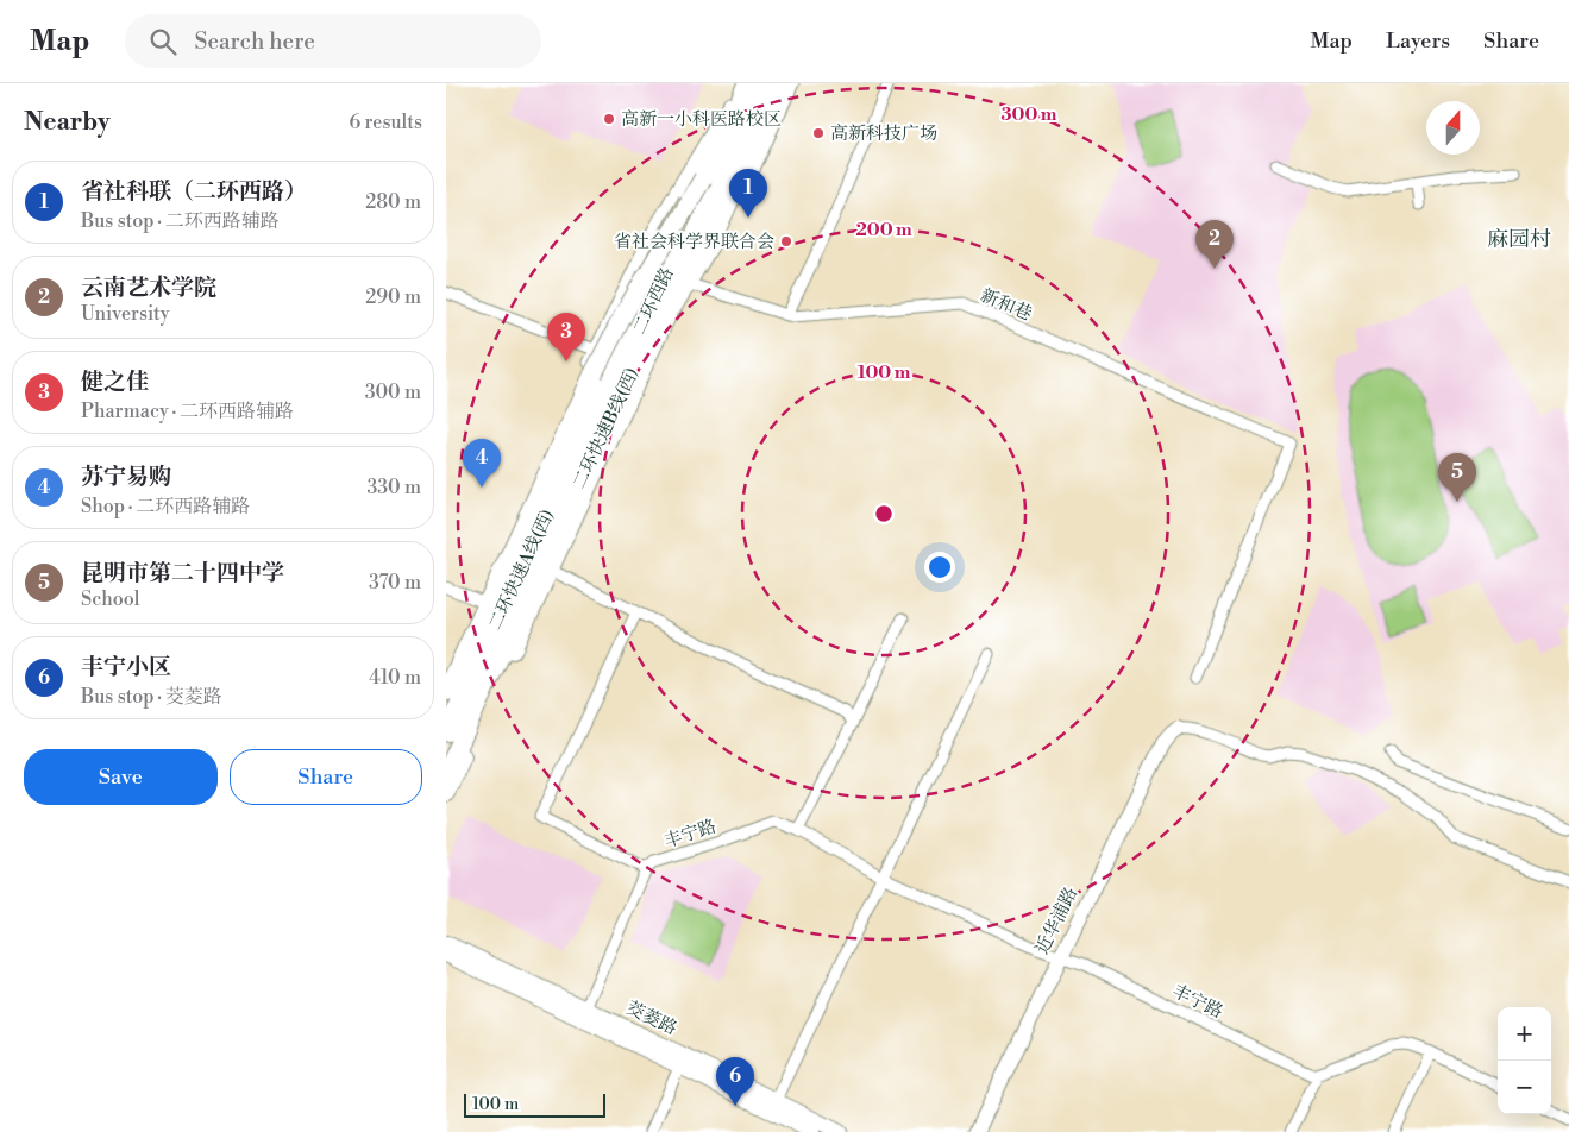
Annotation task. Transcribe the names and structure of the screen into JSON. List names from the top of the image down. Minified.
{"streets":{"highway":["二环快速B线(西)","二环快速A线(西)"],"main road":["二环西路"],"street":["新和巷","丰宁路","近华浦路","茭菱路"]},"crossings":[["丰宁路","近华浦路"]],"districts":["麻园村"],"places":["高新一小科医路校区","高新科技广场","省社会科学界联合会"],"scale_bar":"100 m","north":"top","page":{"header":"Map","search":"Search here","nav":["Map","Layers","Share"],"heading":["Nearby","6 results"],"list":[{"mark":"1","name":"省社科联（二环西路）","note":"Bus stop · 二环西路辅路","value":"280 m"},{"mark":"2","name":"云南艺术学院","note":"University","value":"290 m"},{"mark":"3","name":"健之佳","note":"Pharmacy · 二环西路辅路","value":"300 m"},{"mark":"4","name":"苏宁易购","note":"Shop · 二环西路辅路","value":"330 m"},{"mark":"5","name":"昆明市第二十四中学","note":"School","value":"370 m"},{"mark":"6","name":"丰宁小区","note":"Bus stop · 茭菱路","value":"410 m"}],"pins":["1","2","3","4","5","6"],"buttons":["Save","Share"],"map_buttons":["+","−"],"scale":"100 m"},"rings":["300 m","200 m","100 m"]}
